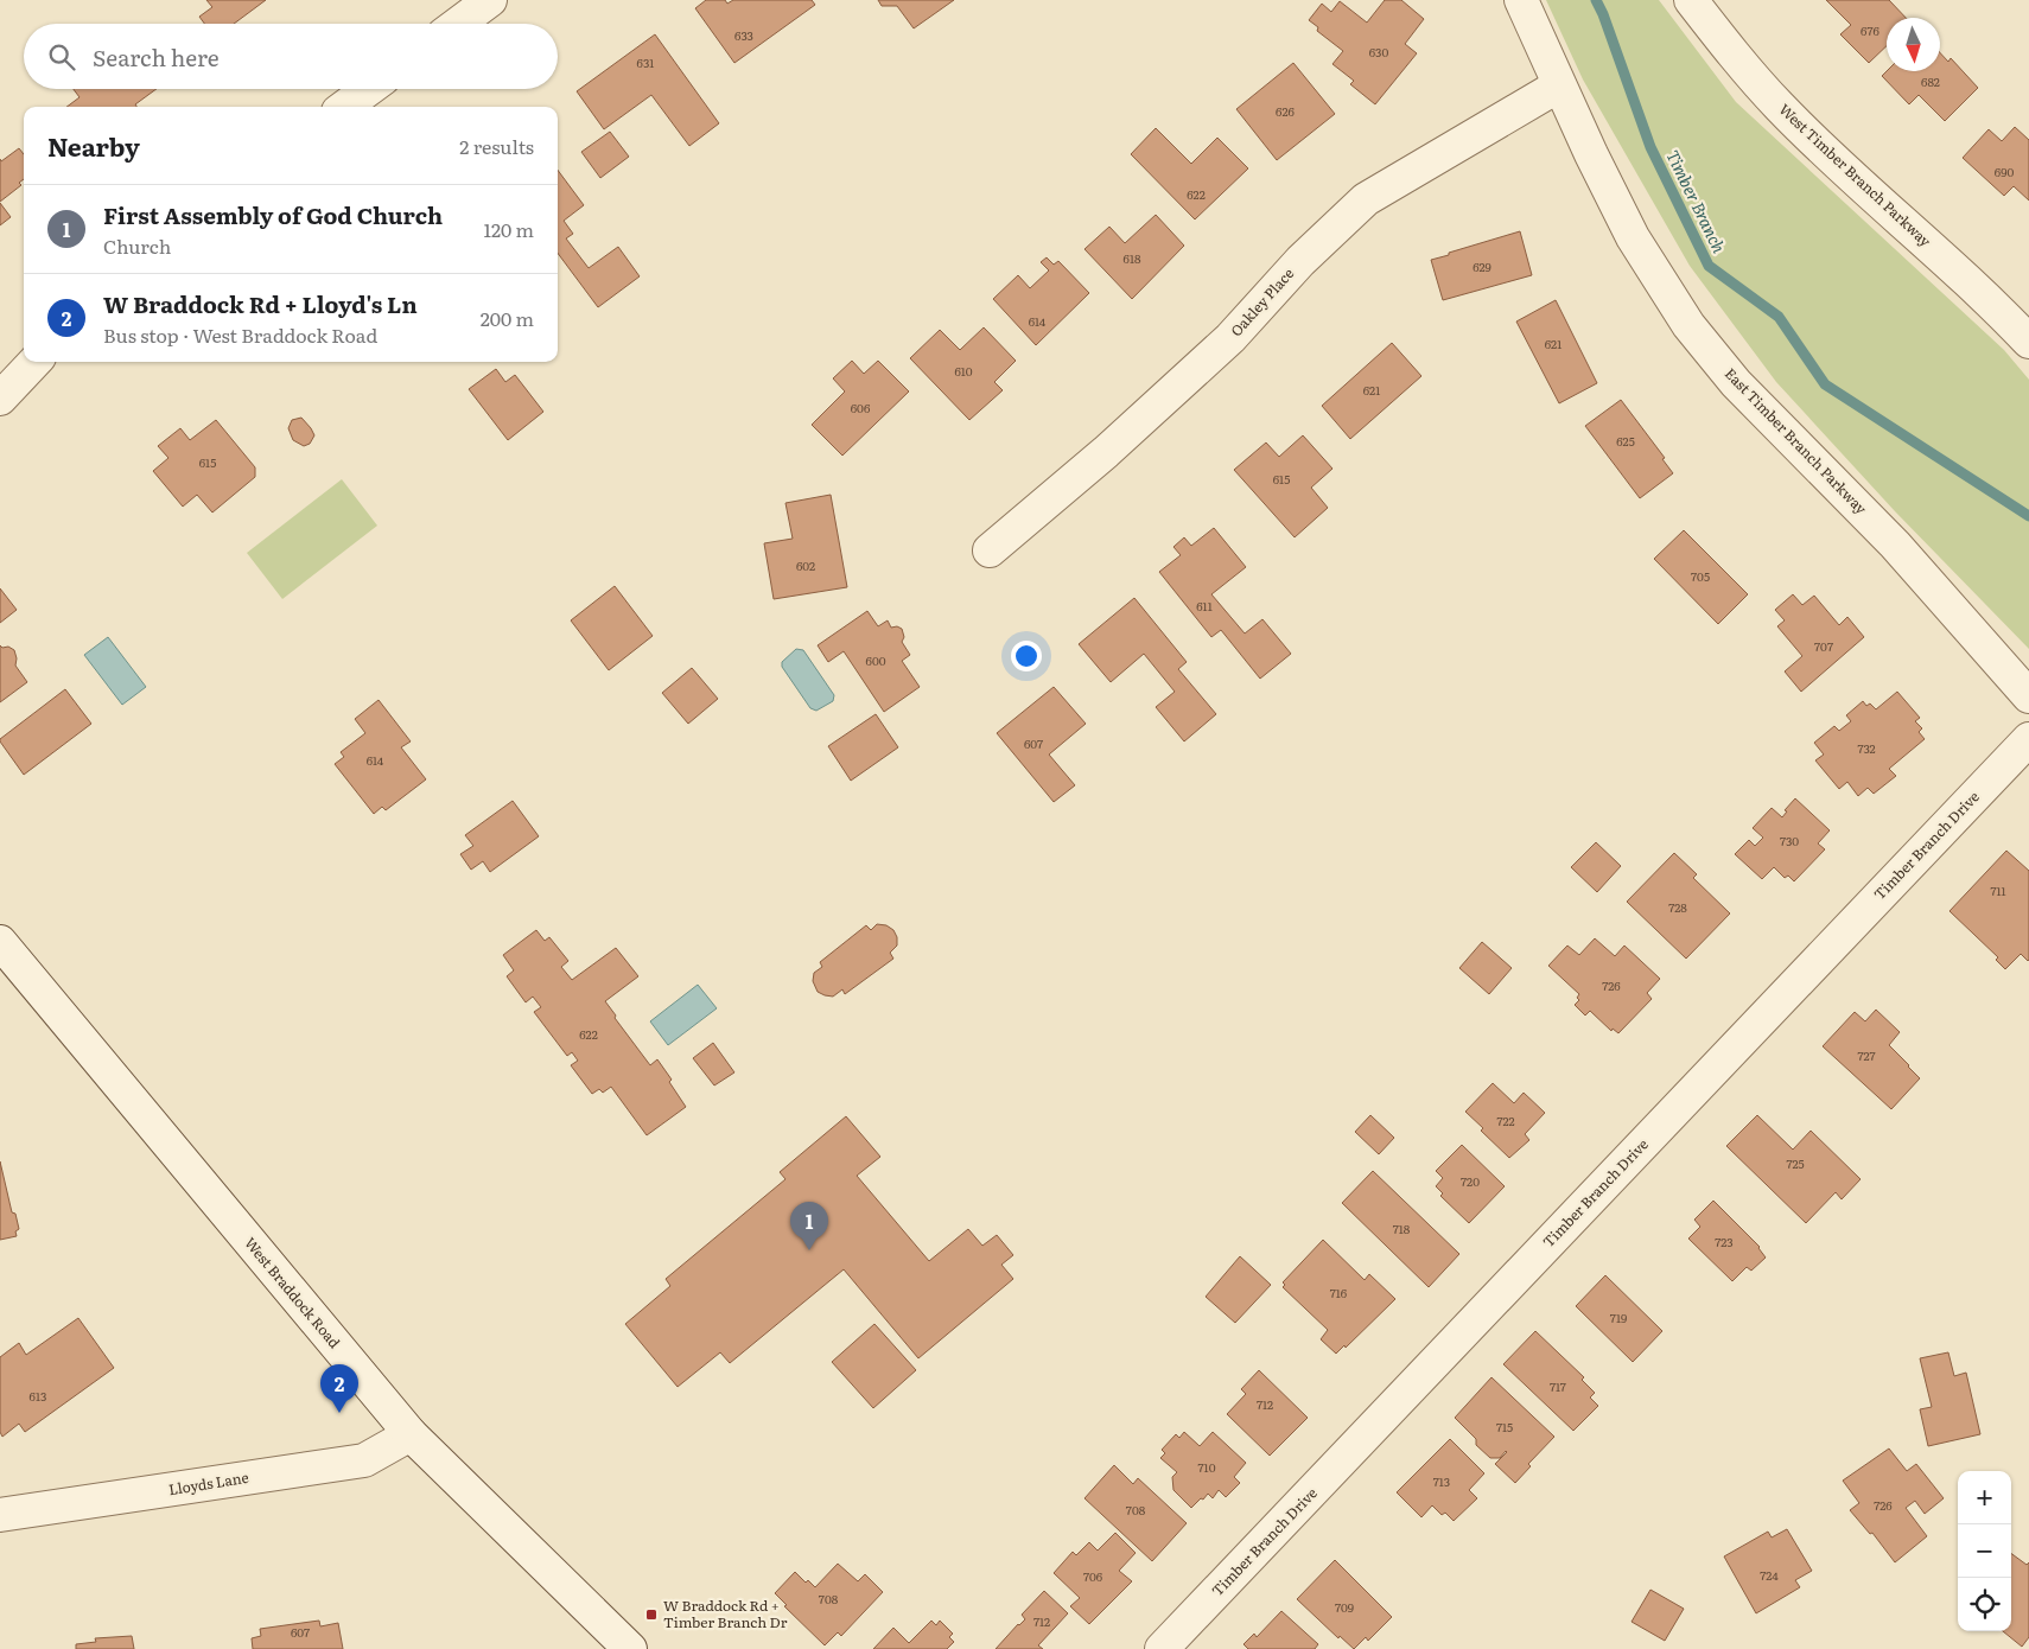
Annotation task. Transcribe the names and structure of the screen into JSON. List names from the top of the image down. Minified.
{"streets":{"street":["West Timber Branch Parkway","Oakley Place","East Timber Branch Parkway","Timber Branch Drive","West Braddock Road","Lloyds Lane"]},"crossings":[["Oakley Place","East Timber Branch Parkway"],["West Braddock Road","Lloyds Lane"]],"water":["Timber Branch"],"places":{"transit":["W Braddock Rd + Timber Branch Dr"]},"house_numbers":["676","633","630","631","682","626","690","622","618","629","614","621","610","621","606","625","615","615","602","705","611","707","600","607","732","614","730","711","728","726","622","727","722","725","720","718","723","716","719","717","613","712","715","710","713","726","708","724","706","708","709","712","607"],"north":"bottom","page":{"search":"Search here","heading":["Nearby","2 results"],"list":[{"mark":"1","name":"First Assembly of God Church","note":"Church","value":"120 m"},{"mark":"2","name":"W Braddock Rd + Lloyd's Ln","note":"Bus stop · West Braddock Road","value":"200 m"}],"pins":["1","2"],"map_buttons":["+","−"]}}
